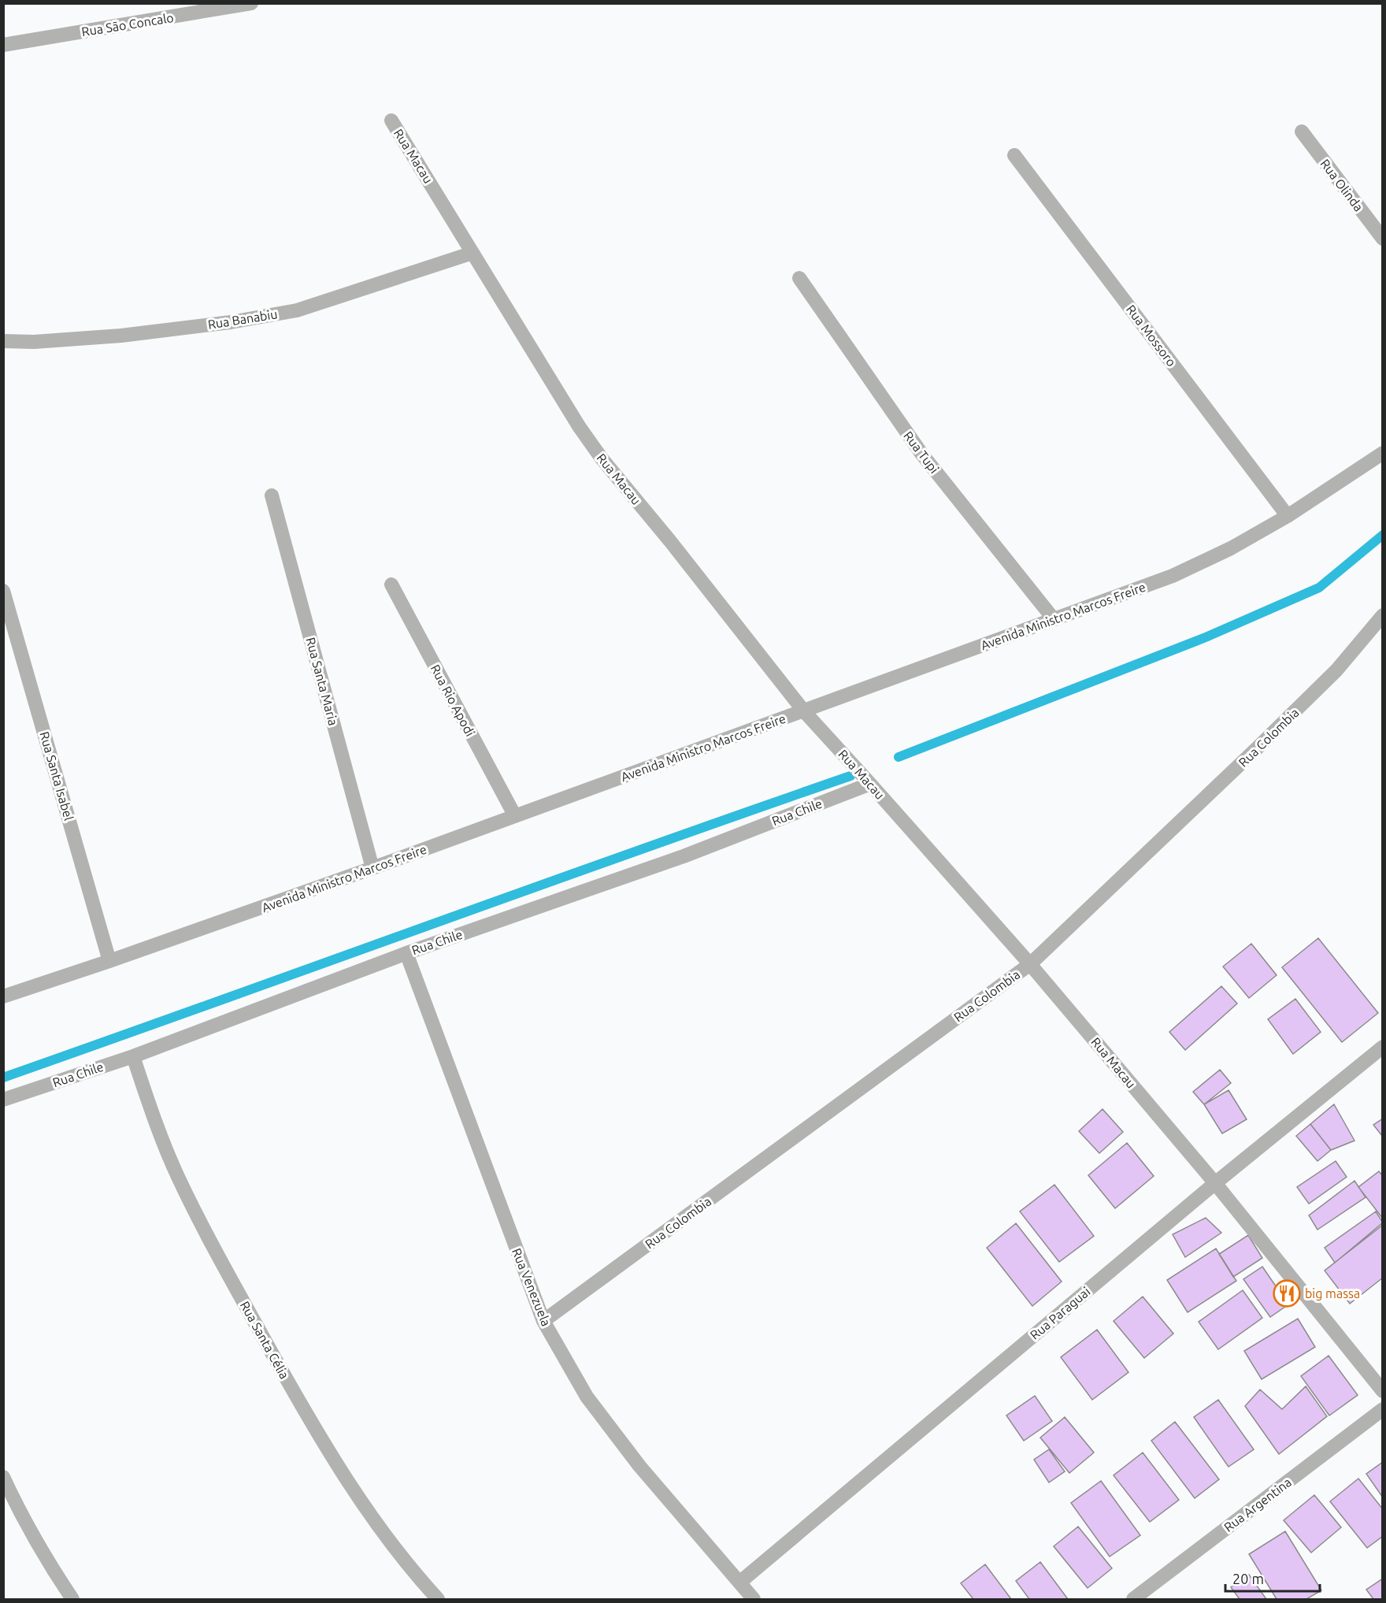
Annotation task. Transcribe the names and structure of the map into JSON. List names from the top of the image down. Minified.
{"streets":{"street":["Rua São Concalo","Rua Macau","Rua Olinda","Rua Banabiu","Rua Mossoro","Rua Tupi","Avenida Ministro Marcos Freire","Rua Santa Maria","Rua Rio Apodi","Rua Colombia","Rua Santa Isabel","Rua Chile","Rua Venezuela","Rua Paraguai","Rua Santa Célia","Rua Argentina"]},"crossings":[["Rua Macau","Rua Banabiu"],["Rua Macau","Avenida Ministro Marcos Freire"],["Rua Macau","Rua Colombia"],["Rua Macau","Rua Chile"],["Rua Macau","Rua Paraguai"],["Rua Mossoro","Avenida Ministro Marcos Freire"],["Rua Tupi","Avenida Ministro Marcos Freire"],["Avenida Ministro Marcos Freire","Rua Santa Maria"],["Avenida Ministro Marcos Freire","Rua Rio Apodi"],["Avenida Ministro Marcos Freire","Rua Santa Isabel"],["Rua Colombia","Rua Venezuela"],["Rua Chile","Rua Venezuela"],["Rua Chile","Rua Santa Célia"],["Rua Venezuela","Rua Paraguai"]],"places":{"restaurant":["big massa"]},"scale_bar":"20 m"}
